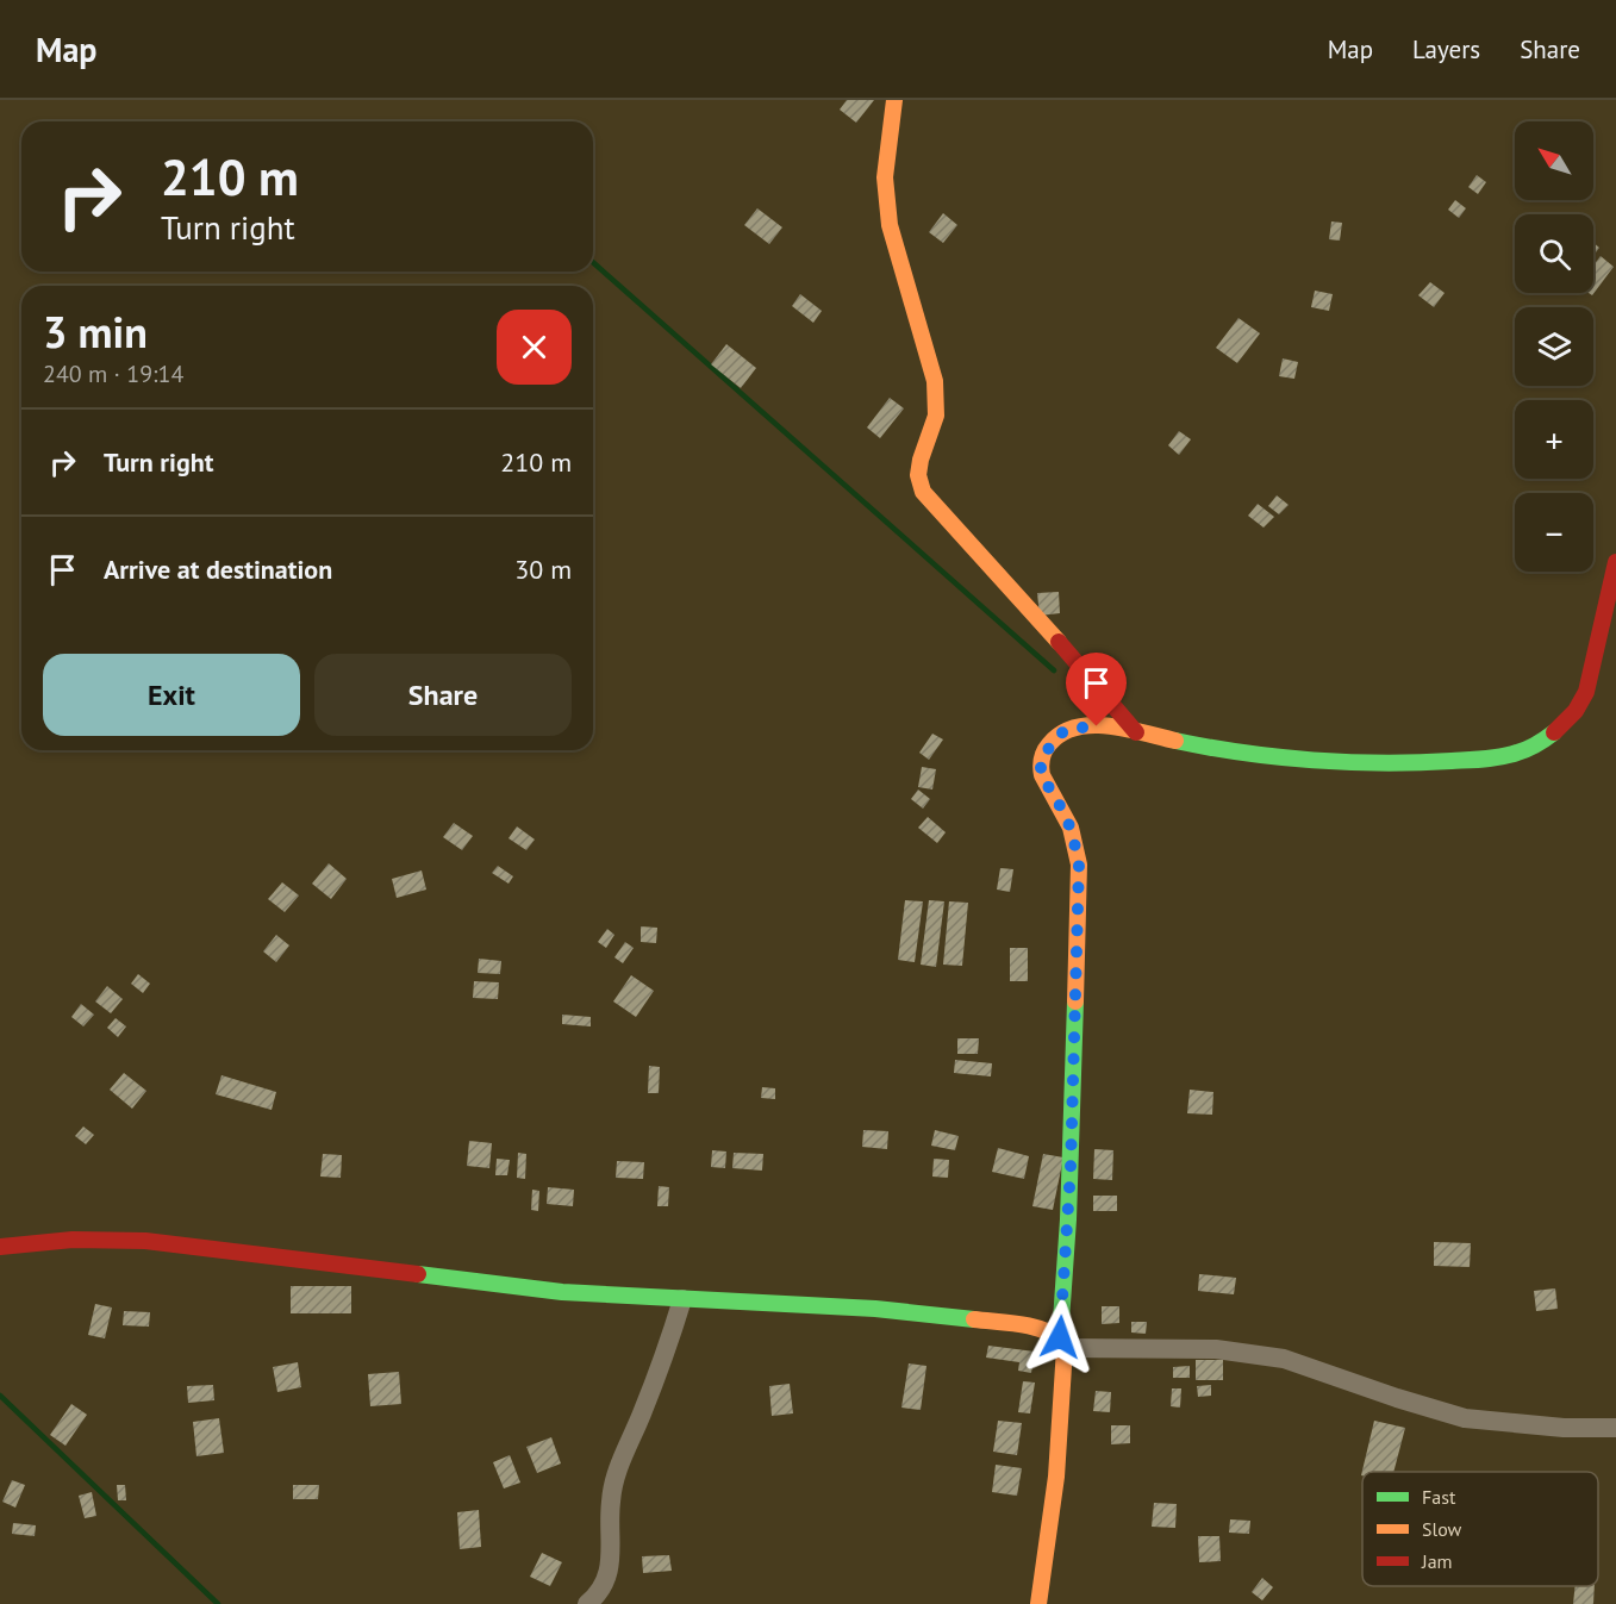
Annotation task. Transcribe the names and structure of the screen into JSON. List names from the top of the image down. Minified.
{"legend":["Fast","Slow","Jam"],"north":"top left","page":{"header":"Map","nav":["Map","Layers","Share"],"map_buttons":["+","−"],"turn":["210 m","Turn right"],"heading":["3 min","240 m · 19:14"],"list":[{"name":"Turn right","value":"210 m"},{"name":"Arrive at destination","value":"30 m"}],"buttons":["Exit","Share"]}}
